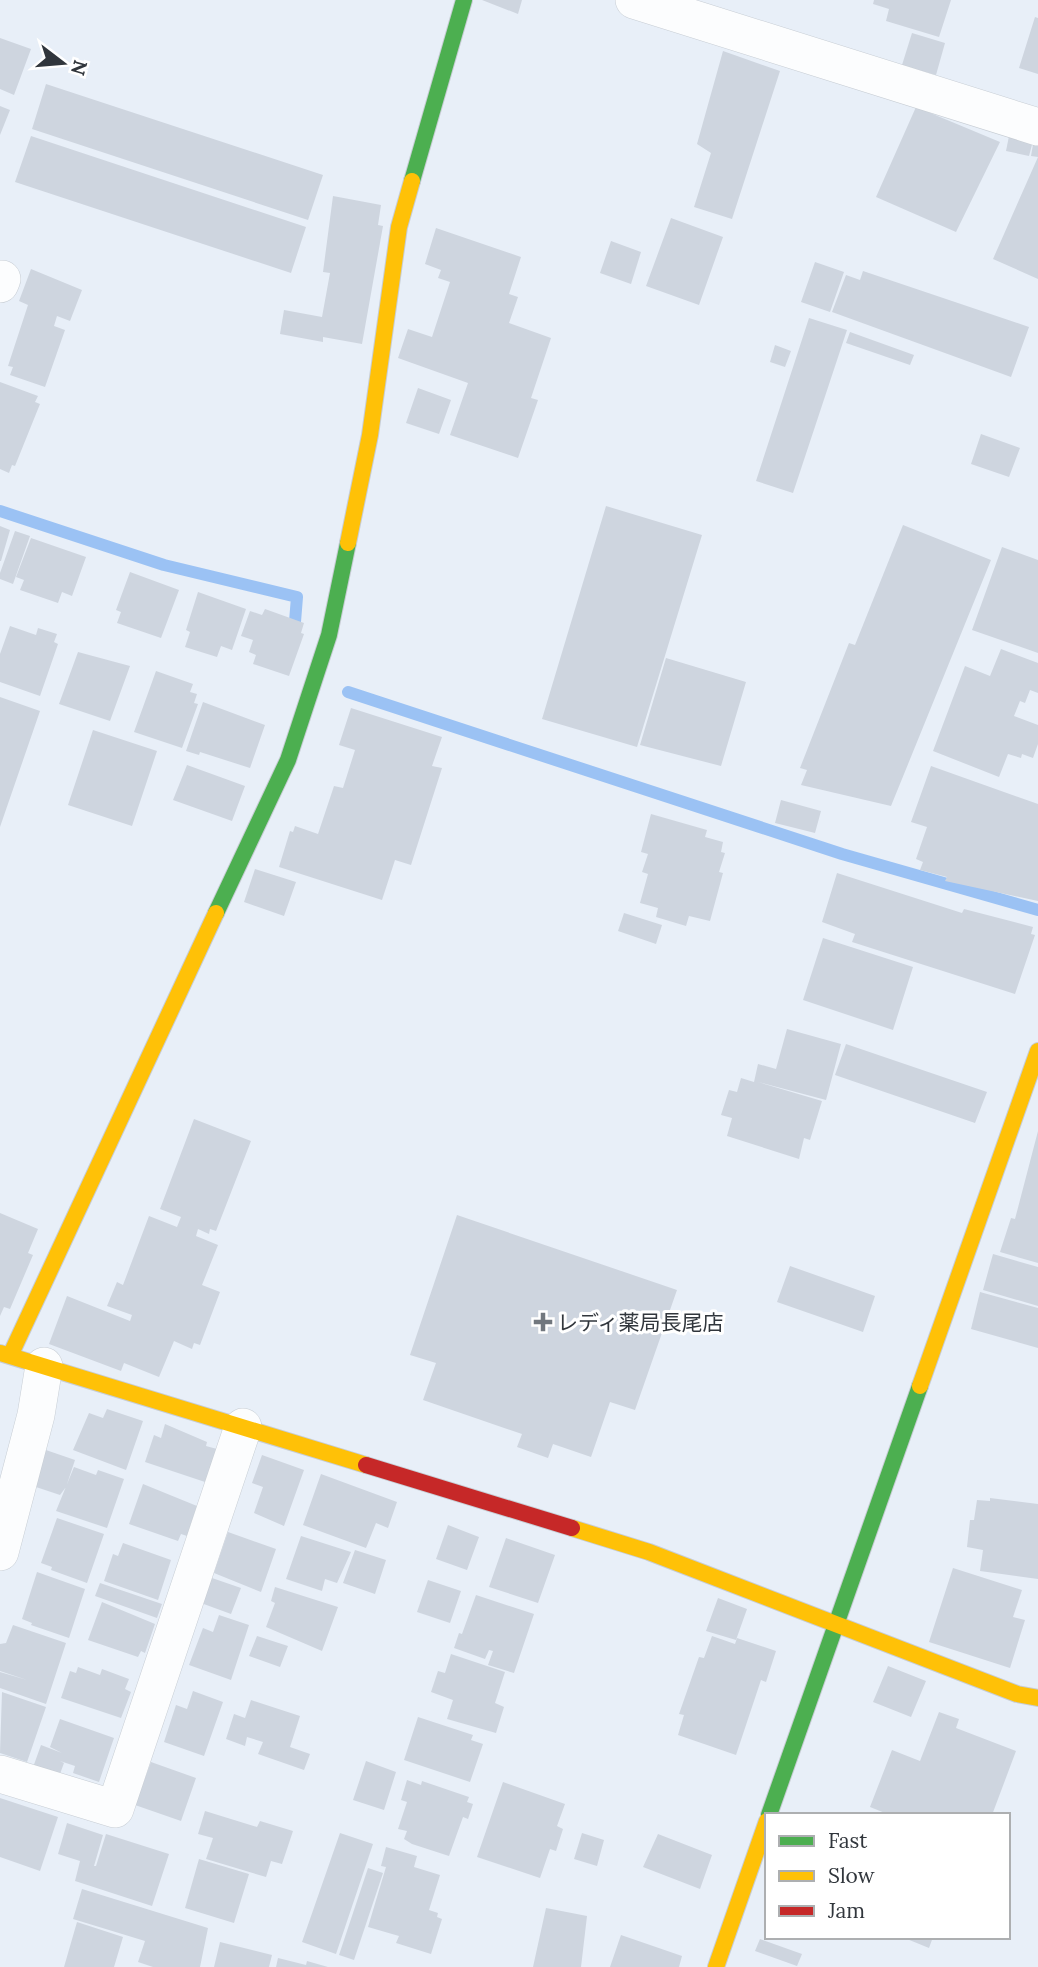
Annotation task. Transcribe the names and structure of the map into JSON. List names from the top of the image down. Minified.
{"places":{"health":["レディ薬局長尾店"]},"legend":["Fast","Slow","Jam"],"north":"right"}
